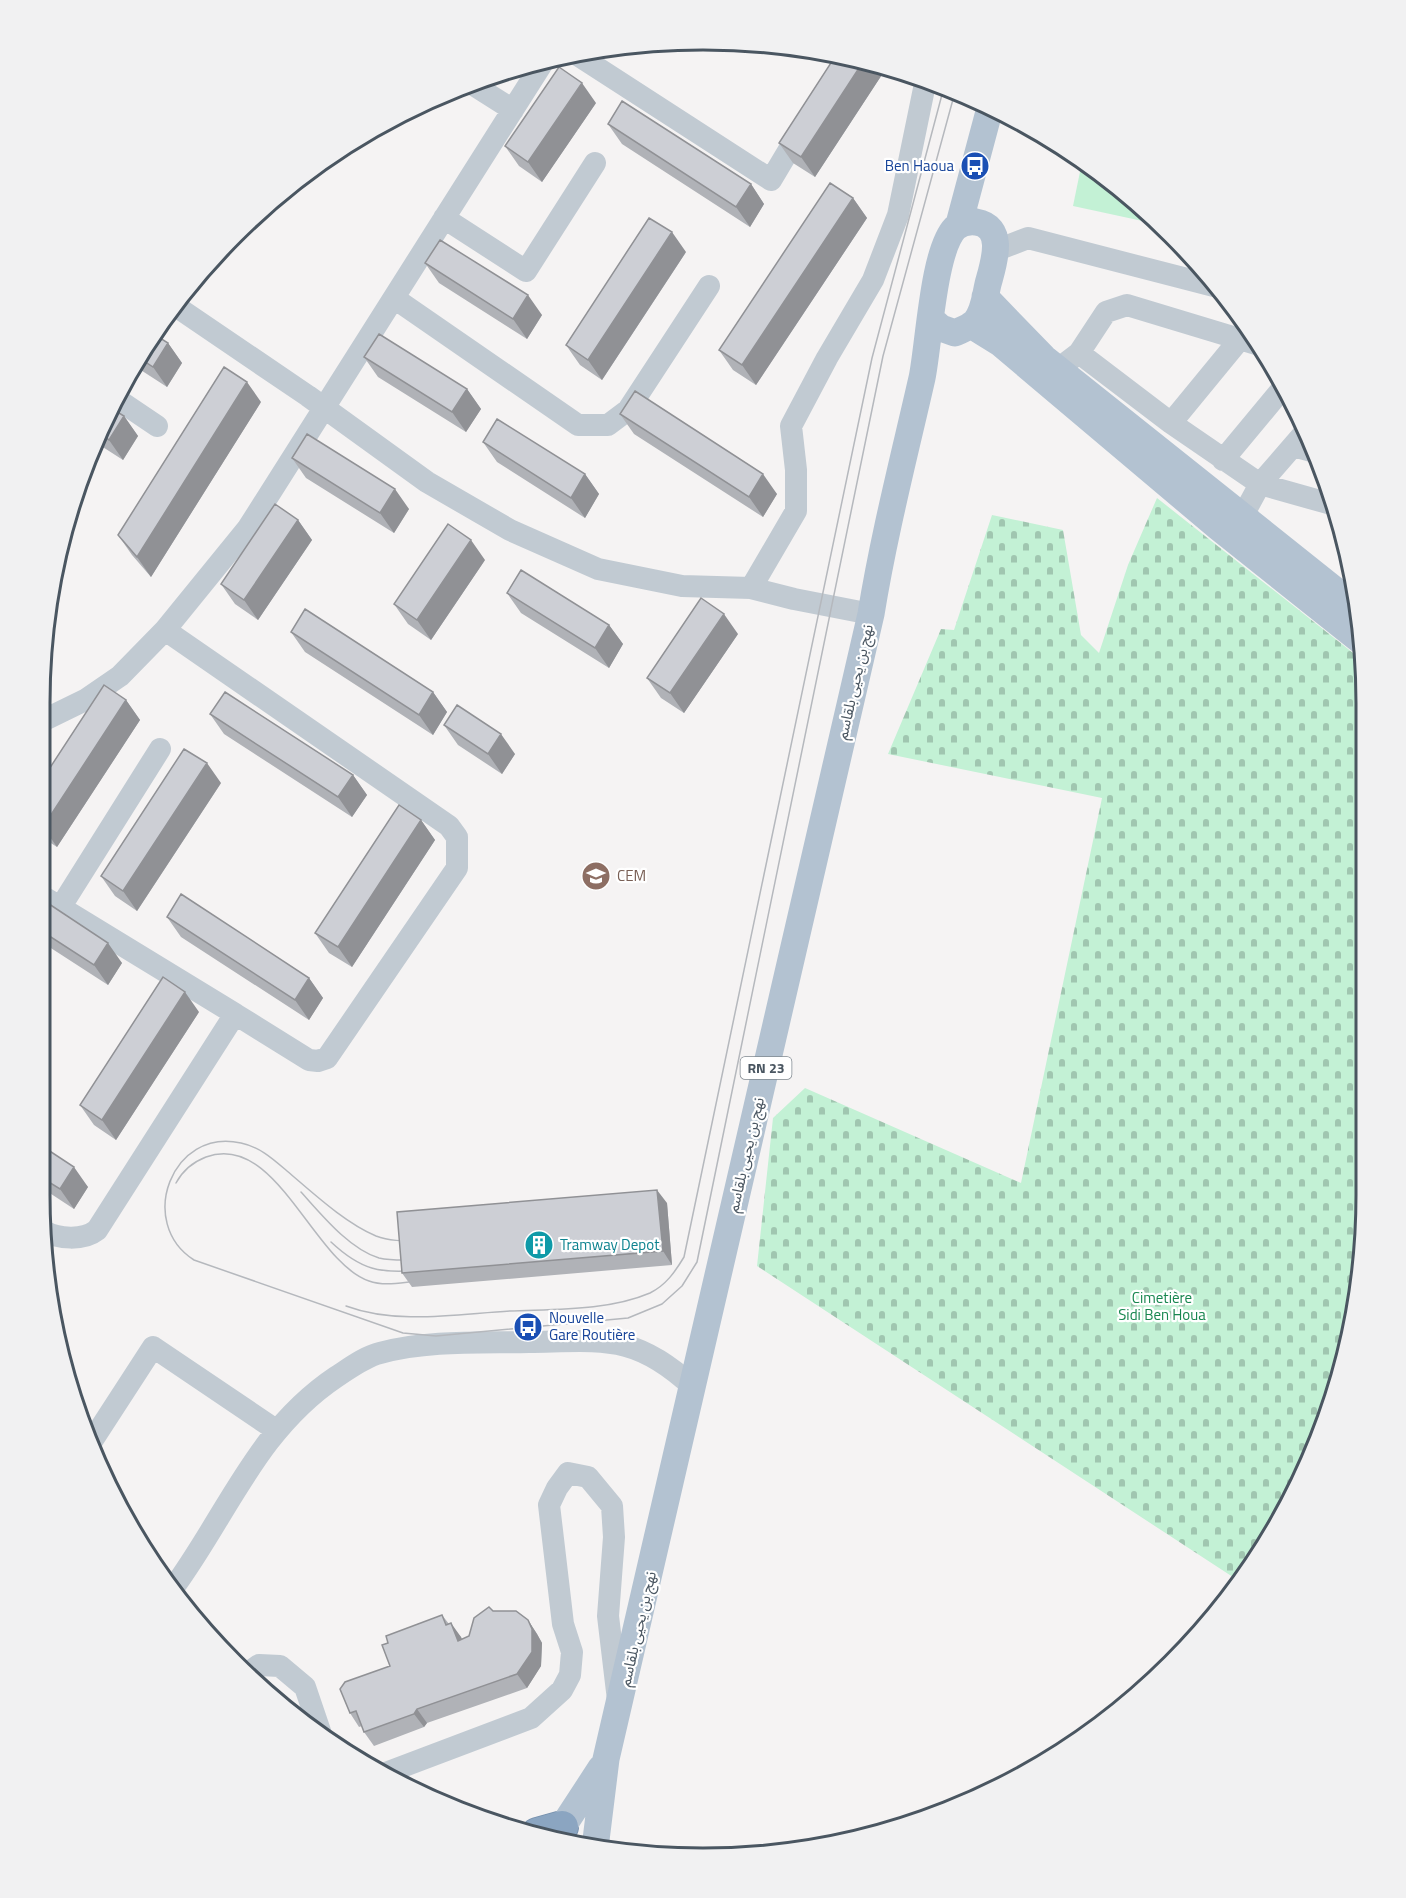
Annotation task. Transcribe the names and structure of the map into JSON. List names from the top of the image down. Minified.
{"streets":{"main road":["نهج بن يحيى بلقاسم","RN 23"]},"parks":["Cimetière Sidi Ben Houa"],"places":{"bus stop":["Ben Haoua","Nouvelle Gare Routière"],"school or university":["CEM"],"building":["Tramway Depot"]}}
